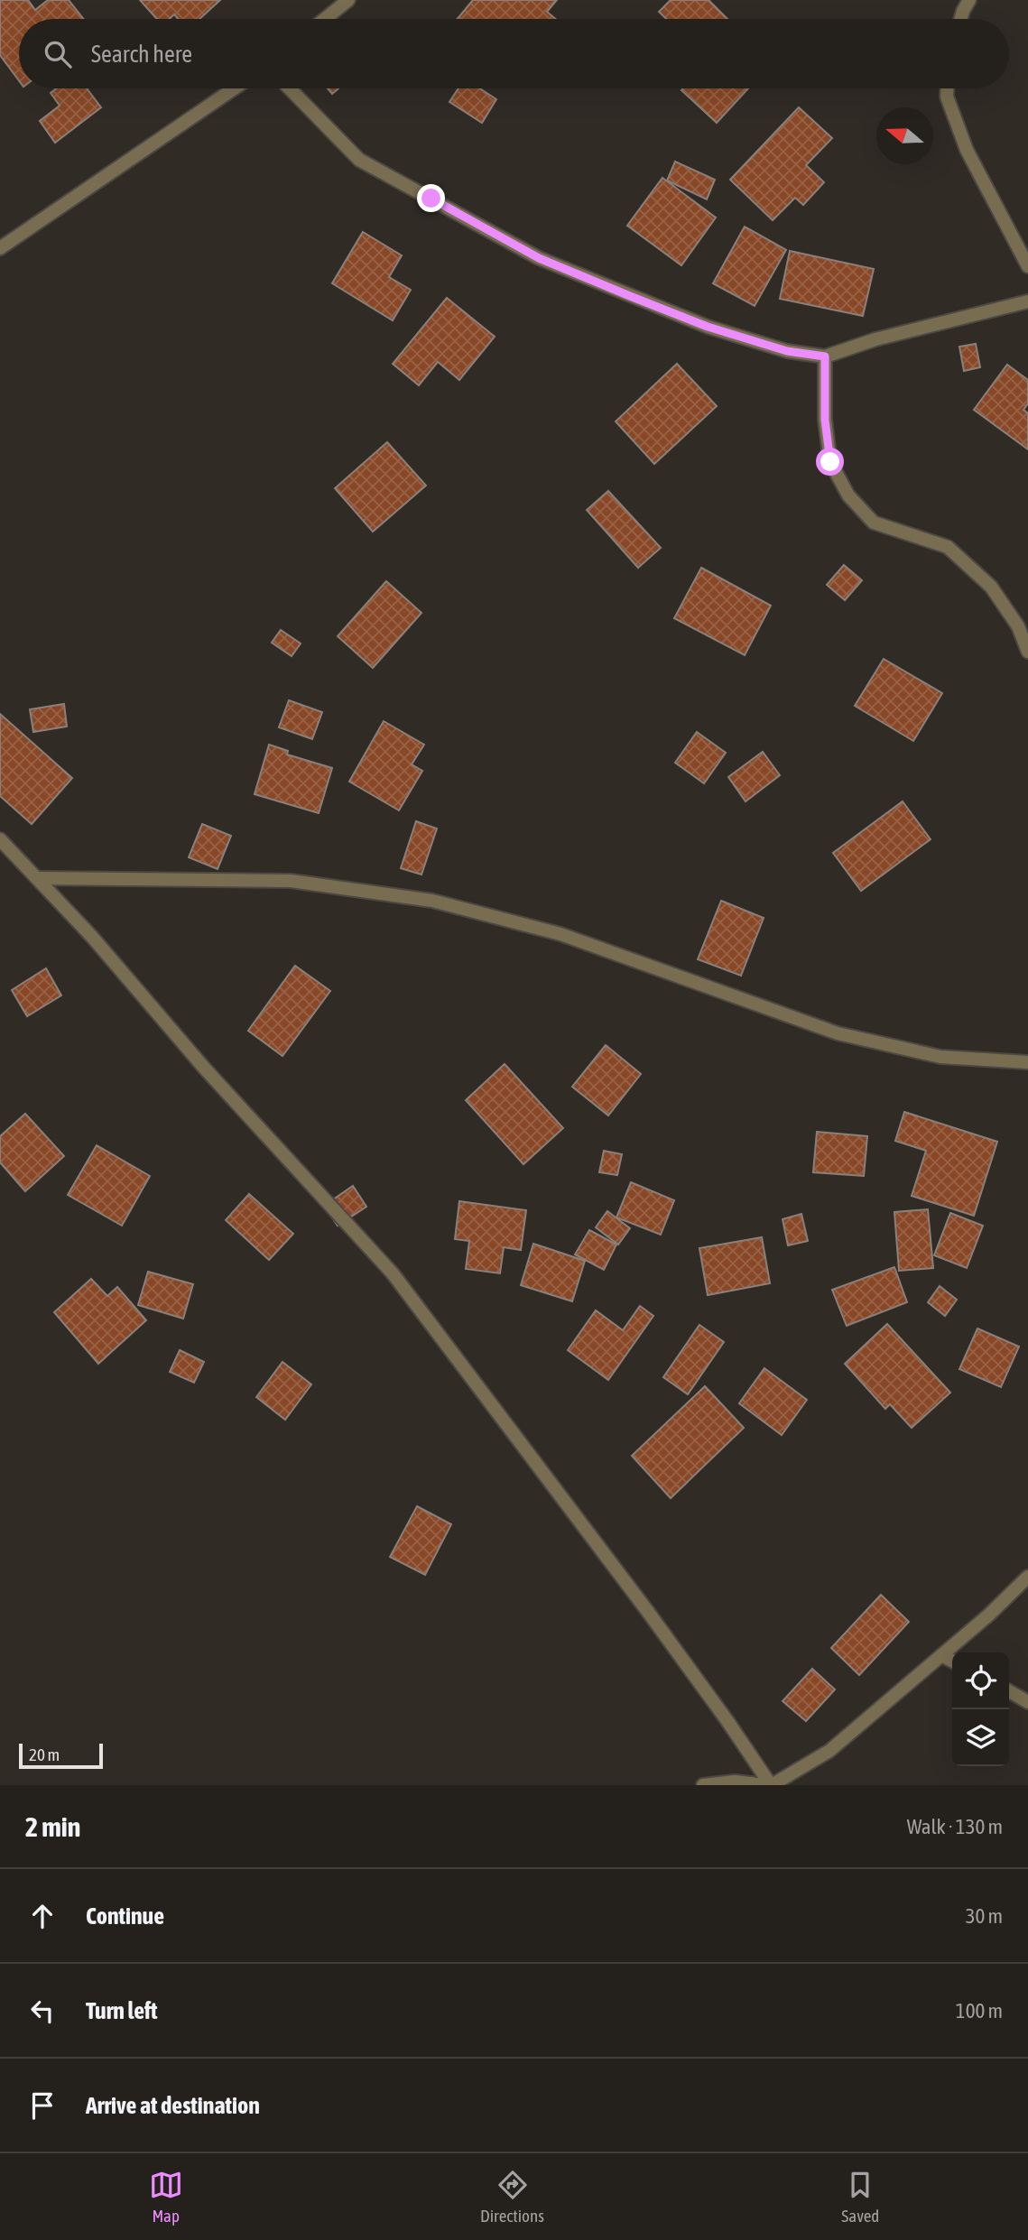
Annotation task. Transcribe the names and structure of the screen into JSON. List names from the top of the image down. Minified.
{"scale_bar":"20 m","north":"left","page":{"search":"Search here","scale":"20 m","heading":["2 min","Walk · 130 m"],"list":[["Continue","30 m"],["Turn left","100 m"],"Arrive at destination"],"nav":["Map","Directions","Saved"]}}
